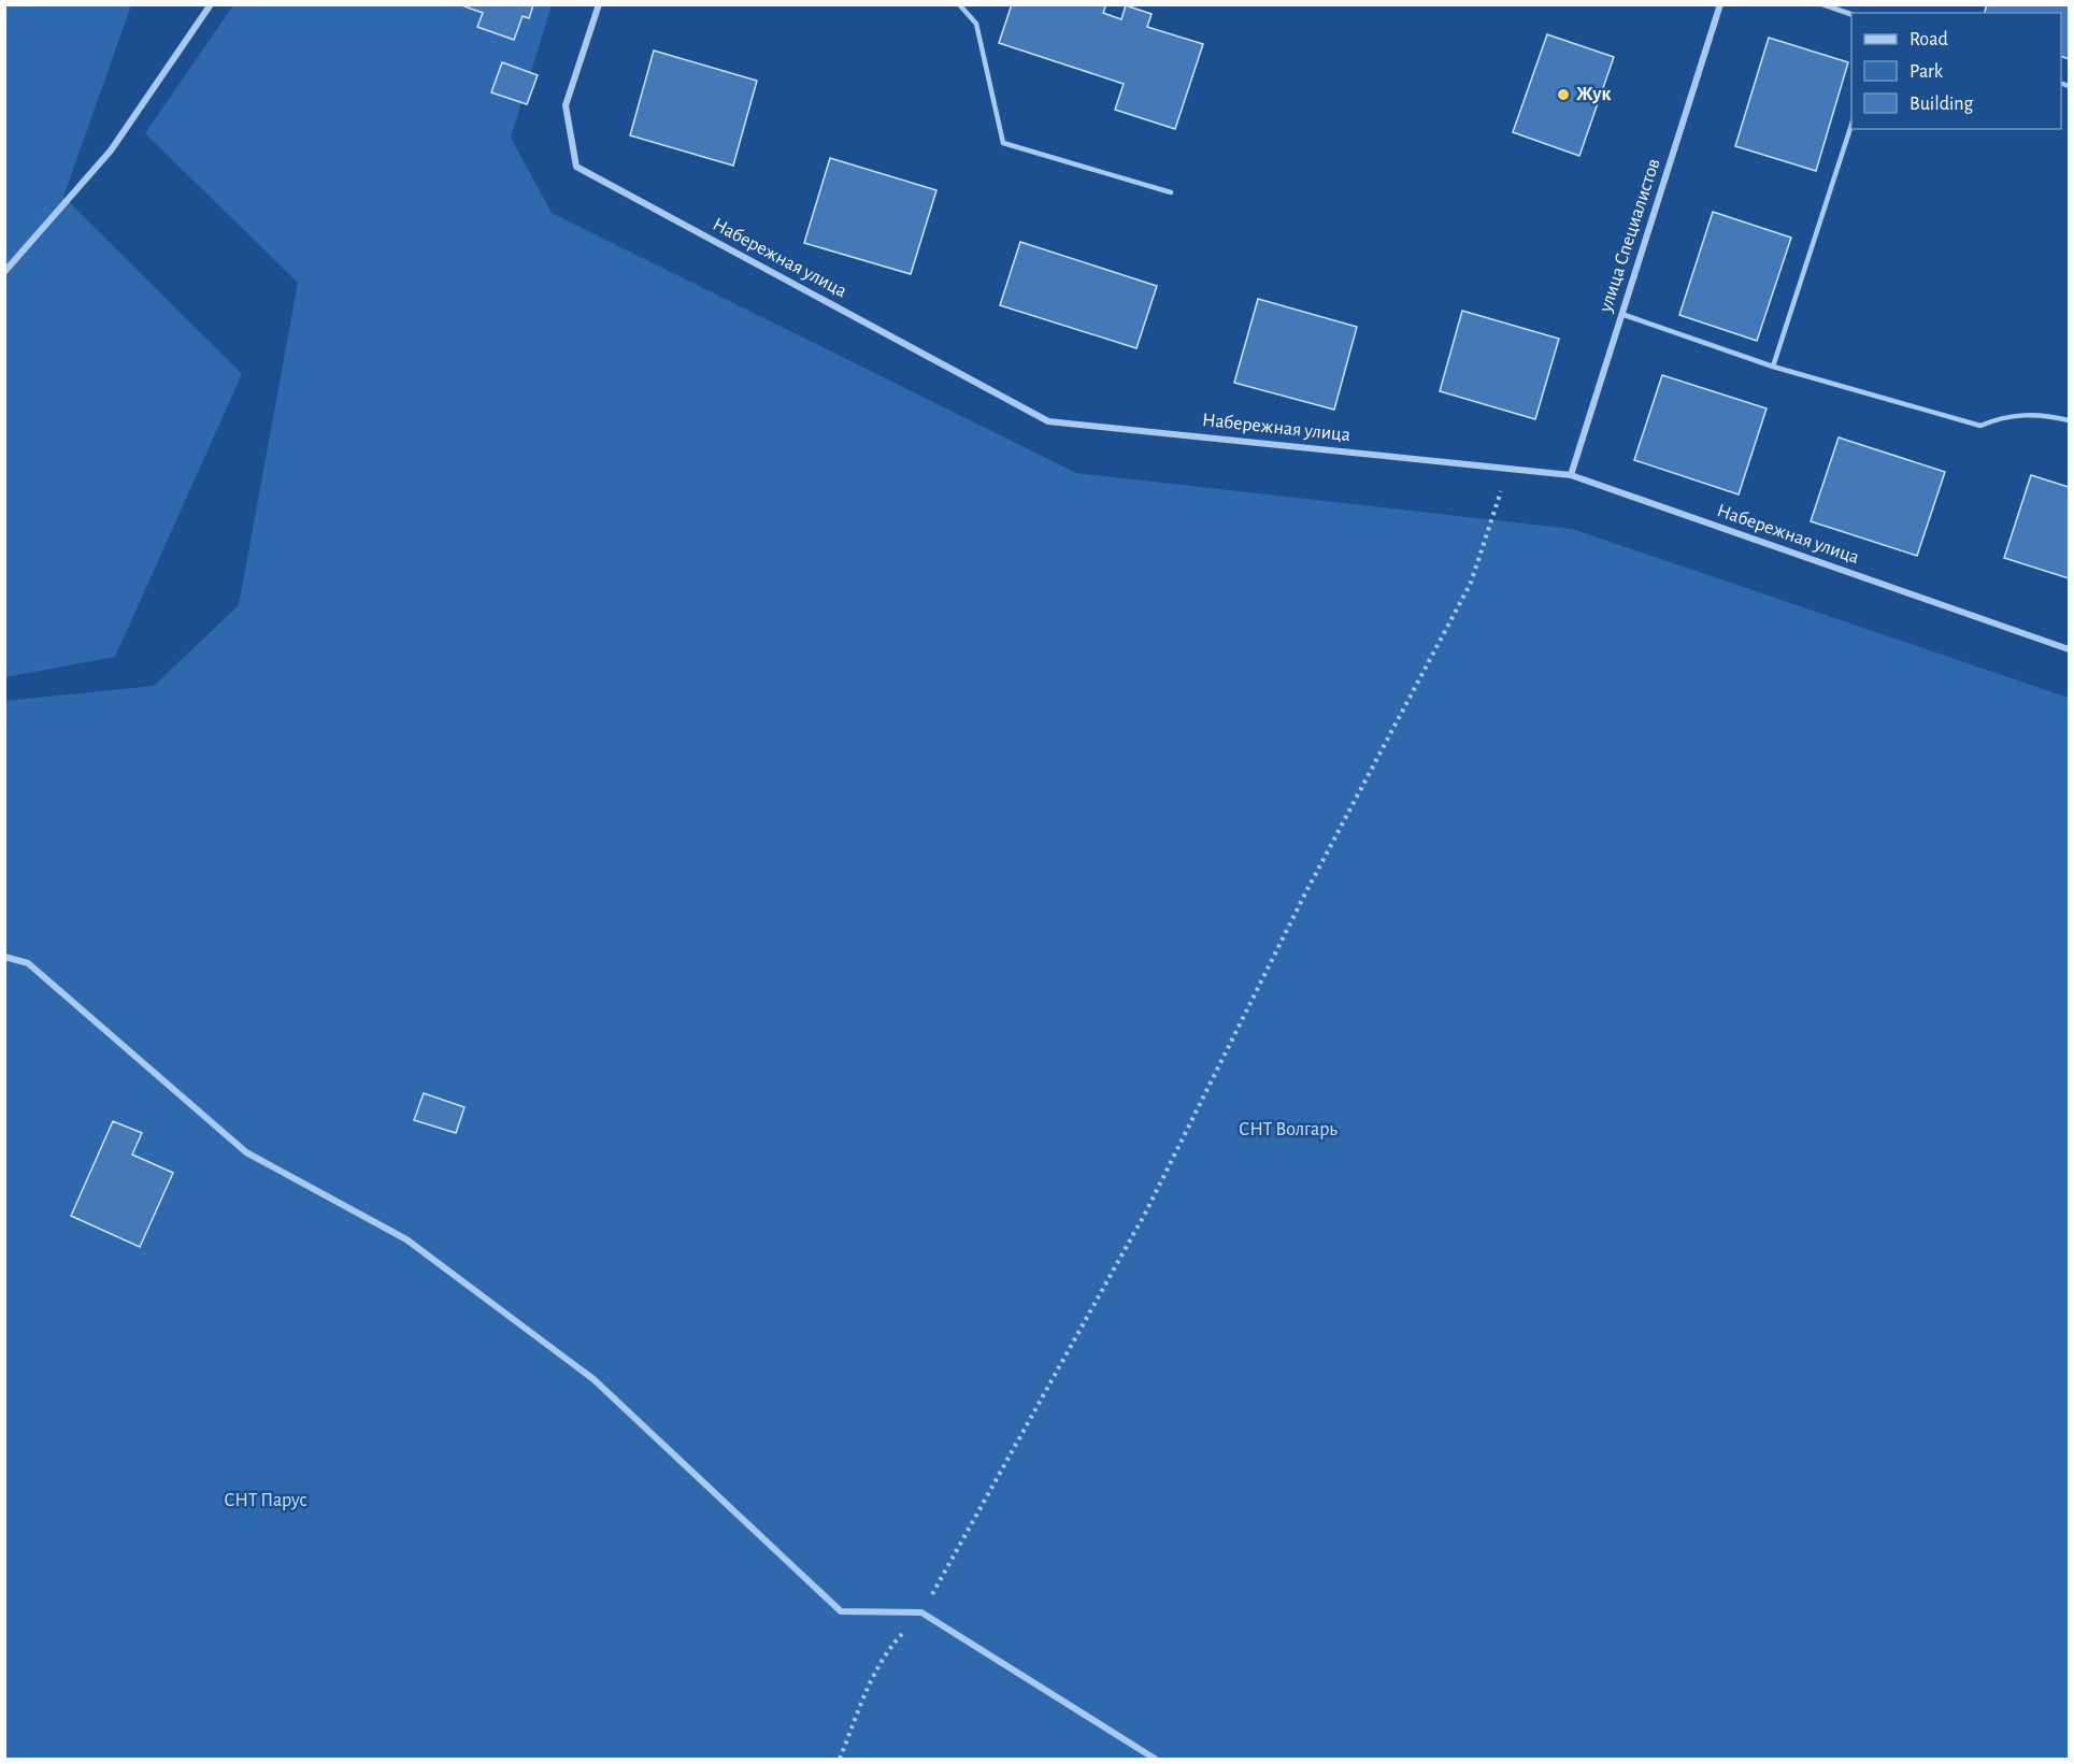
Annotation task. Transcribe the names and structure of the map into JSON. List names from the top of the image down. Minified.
{"streets":{"street":["улица Специалистов","Набережная улица"]},"crossings":[["улица Специалистов","Набережная улица"]],"parks":["СНТ Волгарь","СНТ Парус"],"places":["Жук"],"legend":["Road","Park","Building"]}
